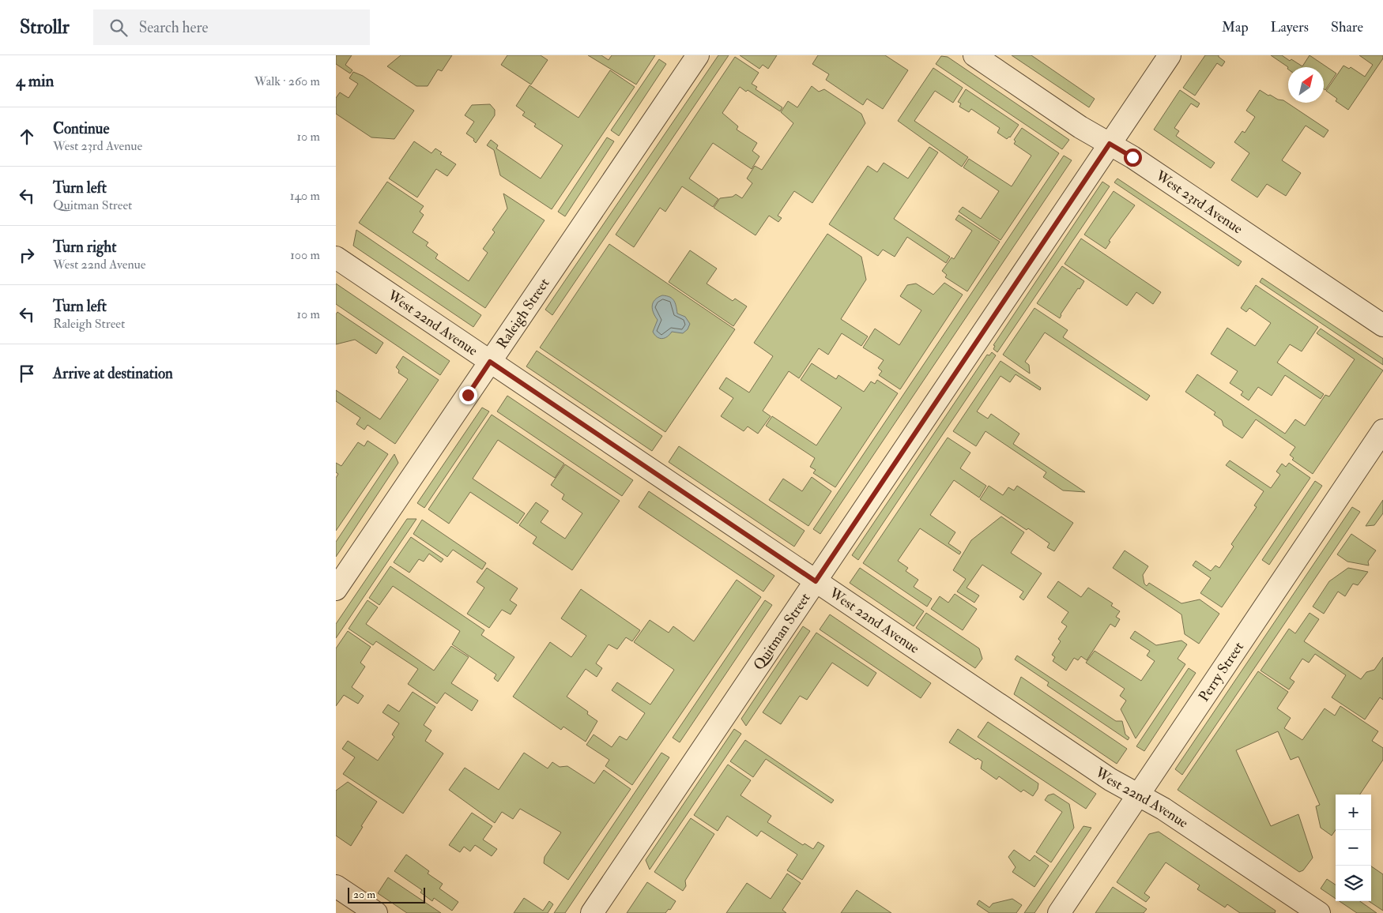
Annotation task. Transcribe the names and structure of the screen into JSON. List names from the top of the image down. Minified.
{"streets":{"street":["West 23rd Avenue","Raleigh Street","West 22nd Avenue","Quitman Street","Perry Street"]},"crossings":[["West 23rd Avenue","Quitman Street"],["Raleigh Street","West 22nd Avenue"],["West 22nd Avenue","Quitman Street"],["West 22nd Avenue","Perry Street"]],"scale_bar":"20 m","north":"top right","page":{"header":"Strollr","search":"Search here","nav":["Map","Layers","Share"],"heading":["4 min","Walk · 260 m"],"list":[["Continue","West 23rd Avenue","10 m"],["Turn left","Quitman Street","140 m"],["Turn right","West 22nd Avenue","100 m"],["Turn left","Raleigh Street","10 m"],"Arrive at destination"],"map_buttons":["+","−"],"scale":"20 m"}}
